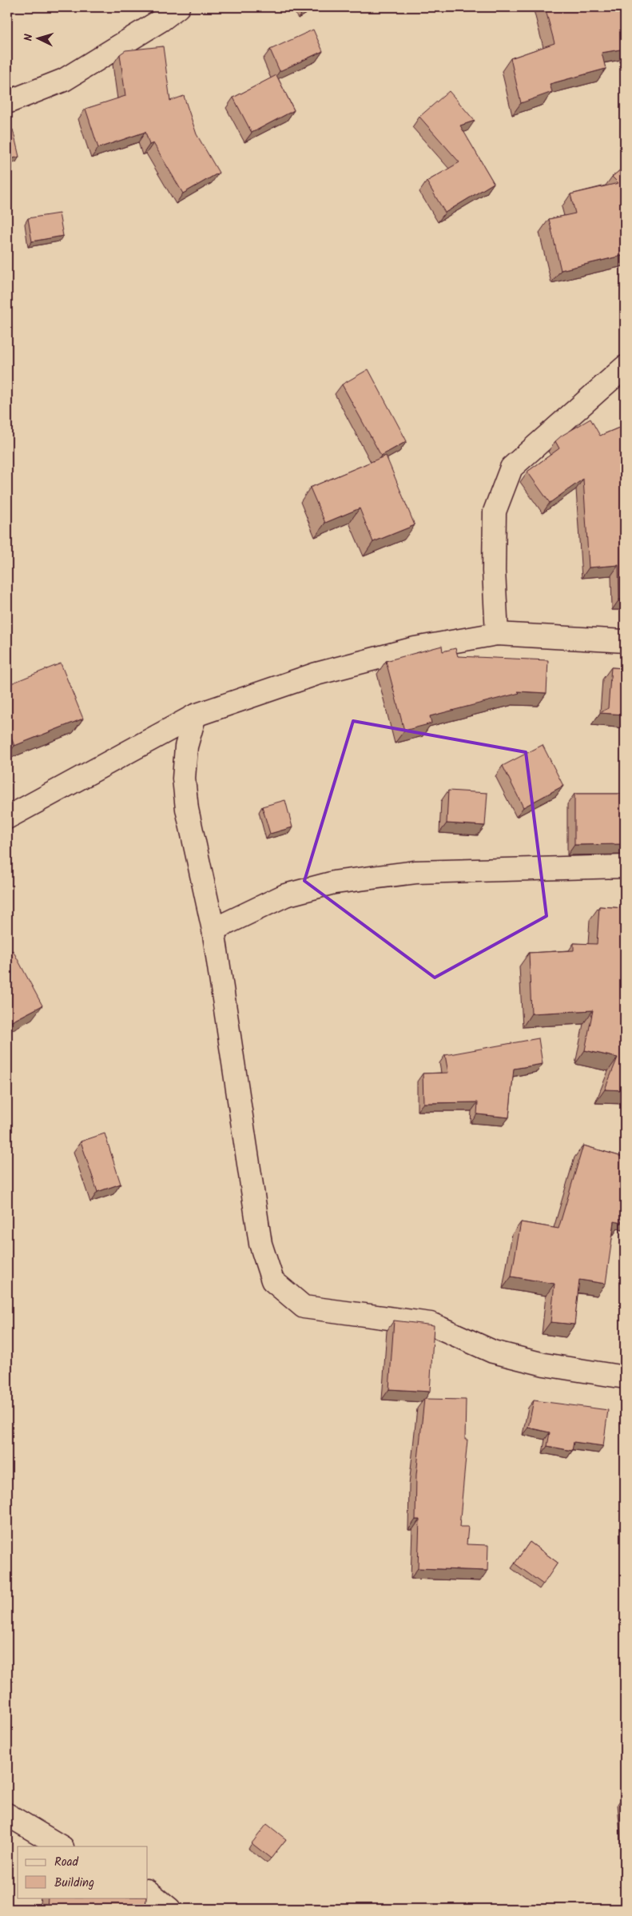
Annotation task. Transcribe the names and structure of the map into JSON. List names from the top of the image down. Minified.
{"legend":["Road","Building"],"north":"left"}
